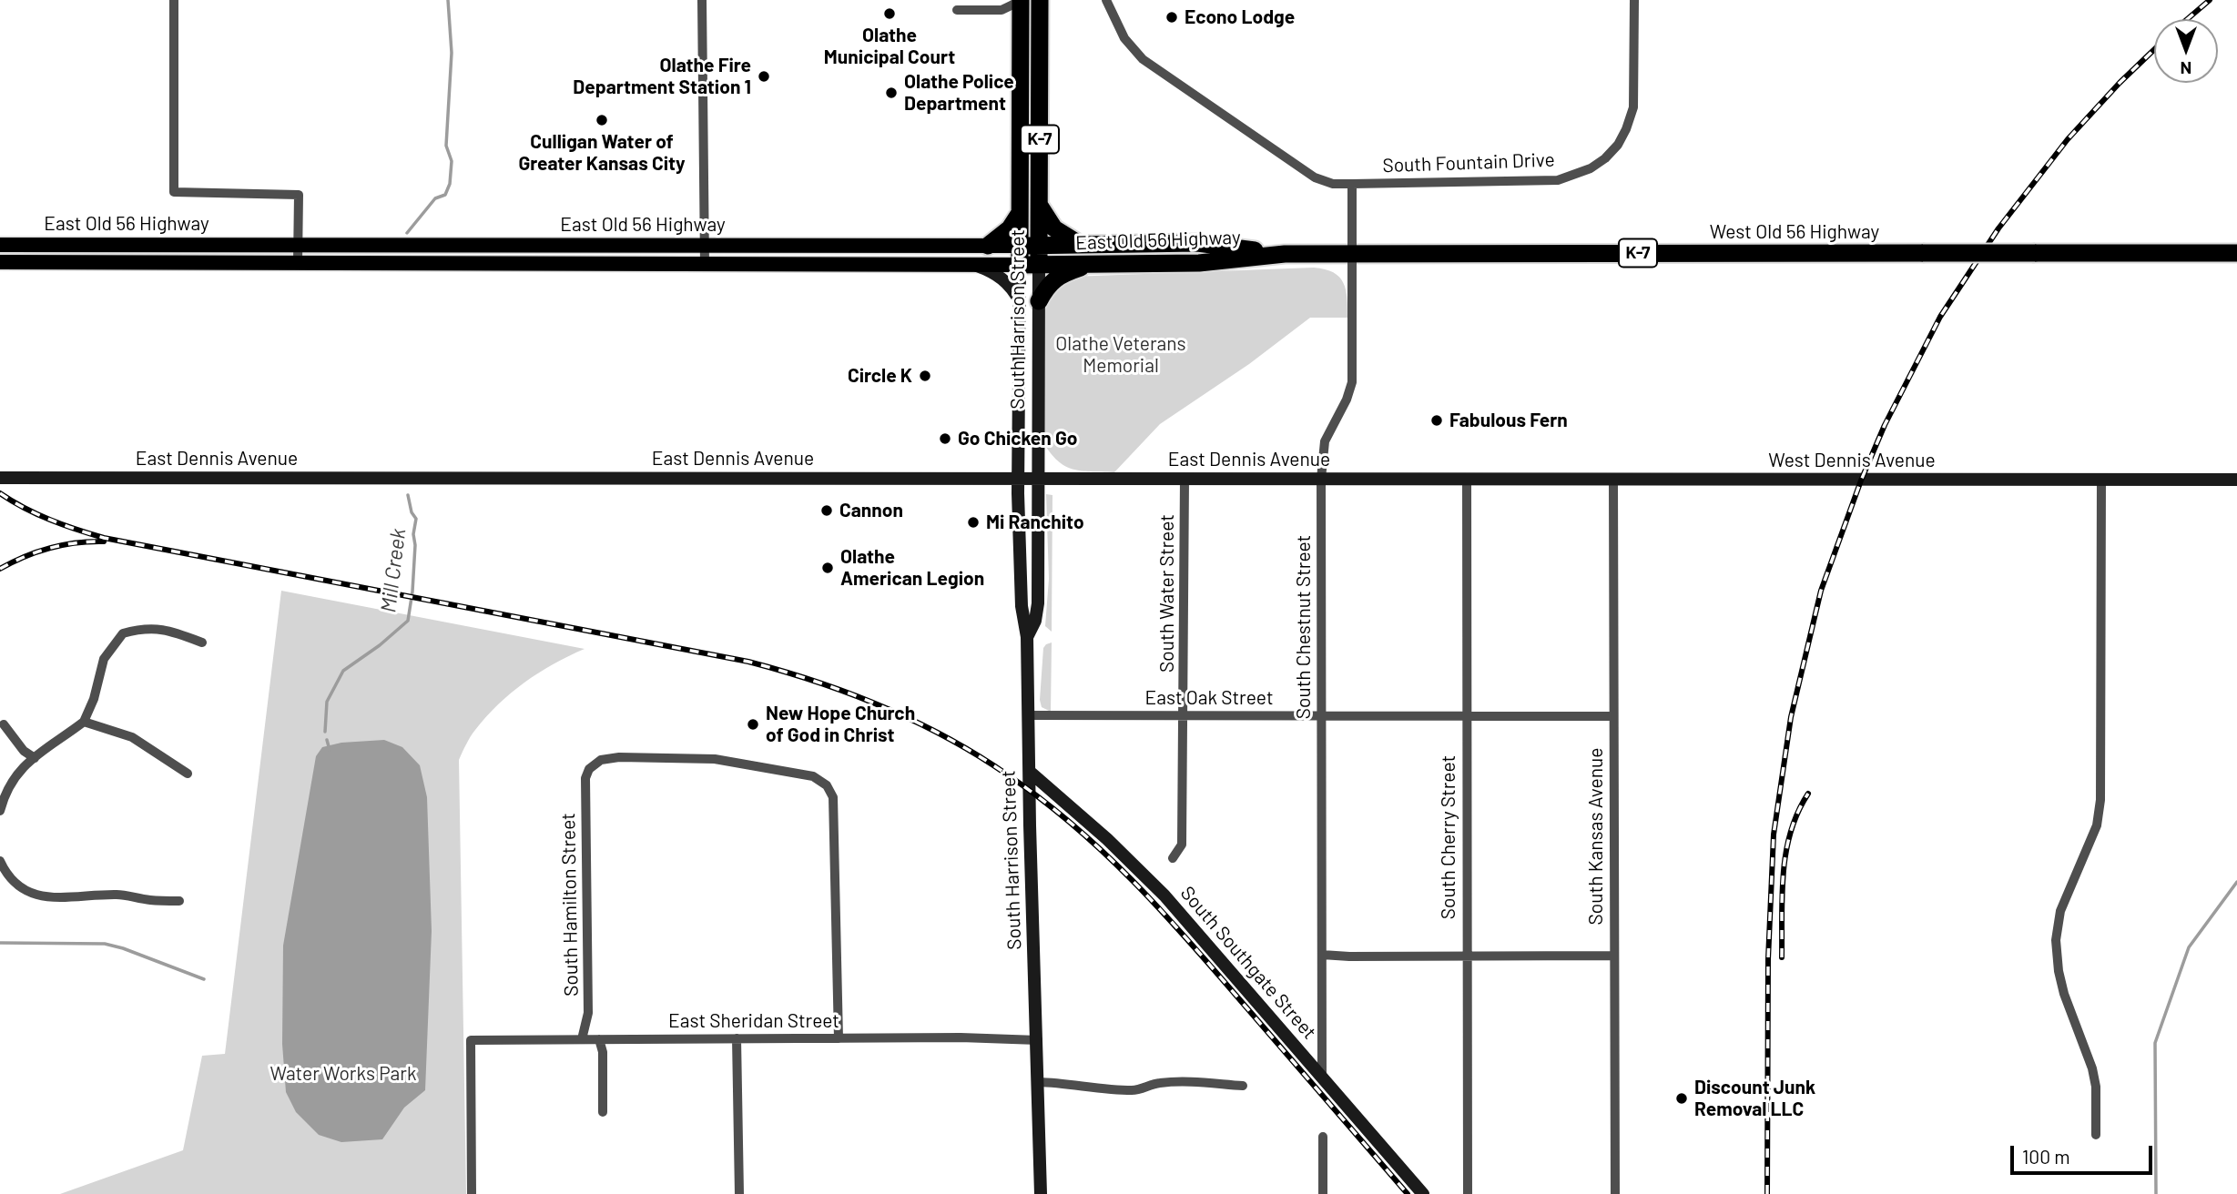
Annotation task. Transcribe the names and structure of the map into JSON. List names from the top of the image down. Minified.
{"streets":{"highway":["K-7","East Old 56 Highway","West Old 56 Highway","South Harrison Street"],"street":["South Fountain Drive","East Dennis Avenue","West Dennis Avenue","South Water Street","South Chestnut Street","East Oak Street","South Kansas Avenue","South Cherry Street","South Hamilton Street","South Southgate Street","East Sheridan Street"]},"crossings":[["South Fountain Drive","South Chestnut Street"],["East Old 56 Highway","West Old 56 Highway"],["East Old 56 Highway","South Harrison Street"],["East Old 56 Highway","South Chestnut Street"],["West Old 56 Highway","South Chestnut Street"],["South Harrison Street","East Dennis Avenue"],["South Harrison Street","East Oak Street"],["South Harrison Street","South Southgate Street"],["South Harrison Street","East Sheridan Street"],["East Dennis Avenue","West Dennis Avenue"],["East Dennis Avenue","South Water Street"],["East Dennis Avenue","South Chestnut Street"],["East Dennis Avenue","South Cherry Street"],["West Dennis Avenue","South Kansas Avenue"],["West Dennis Avenue","South Cherry Street"],["South Water Street","East Oak Street"],["South Chestnut Street","East Oak Street"],["South Chestnut Street","South Southgate Street"],["East Oak Street","South Kansas Avenue"],["East Oak Street","South Cherry Street"],["South Hamilton Street","East Sheridan Street"]],"water":["Mill Creek"],"parks":["Olathe Veterans Memorial","Water Works Park"],"places":["Olathe Municipal Court","Econo Lodge","Olathe Fire Department Station 1","Olathe Police Department","Culligan Water of Greater Kansas City","Circle K","Fabulous Fern","Go Chicken Go","Cannon","Mi Ranchito","Olathe American Legion","New Hope Church of God in Christ","Discount Junk Removal LLC"],"scale_bar":"100 m","north":"bottom"}
